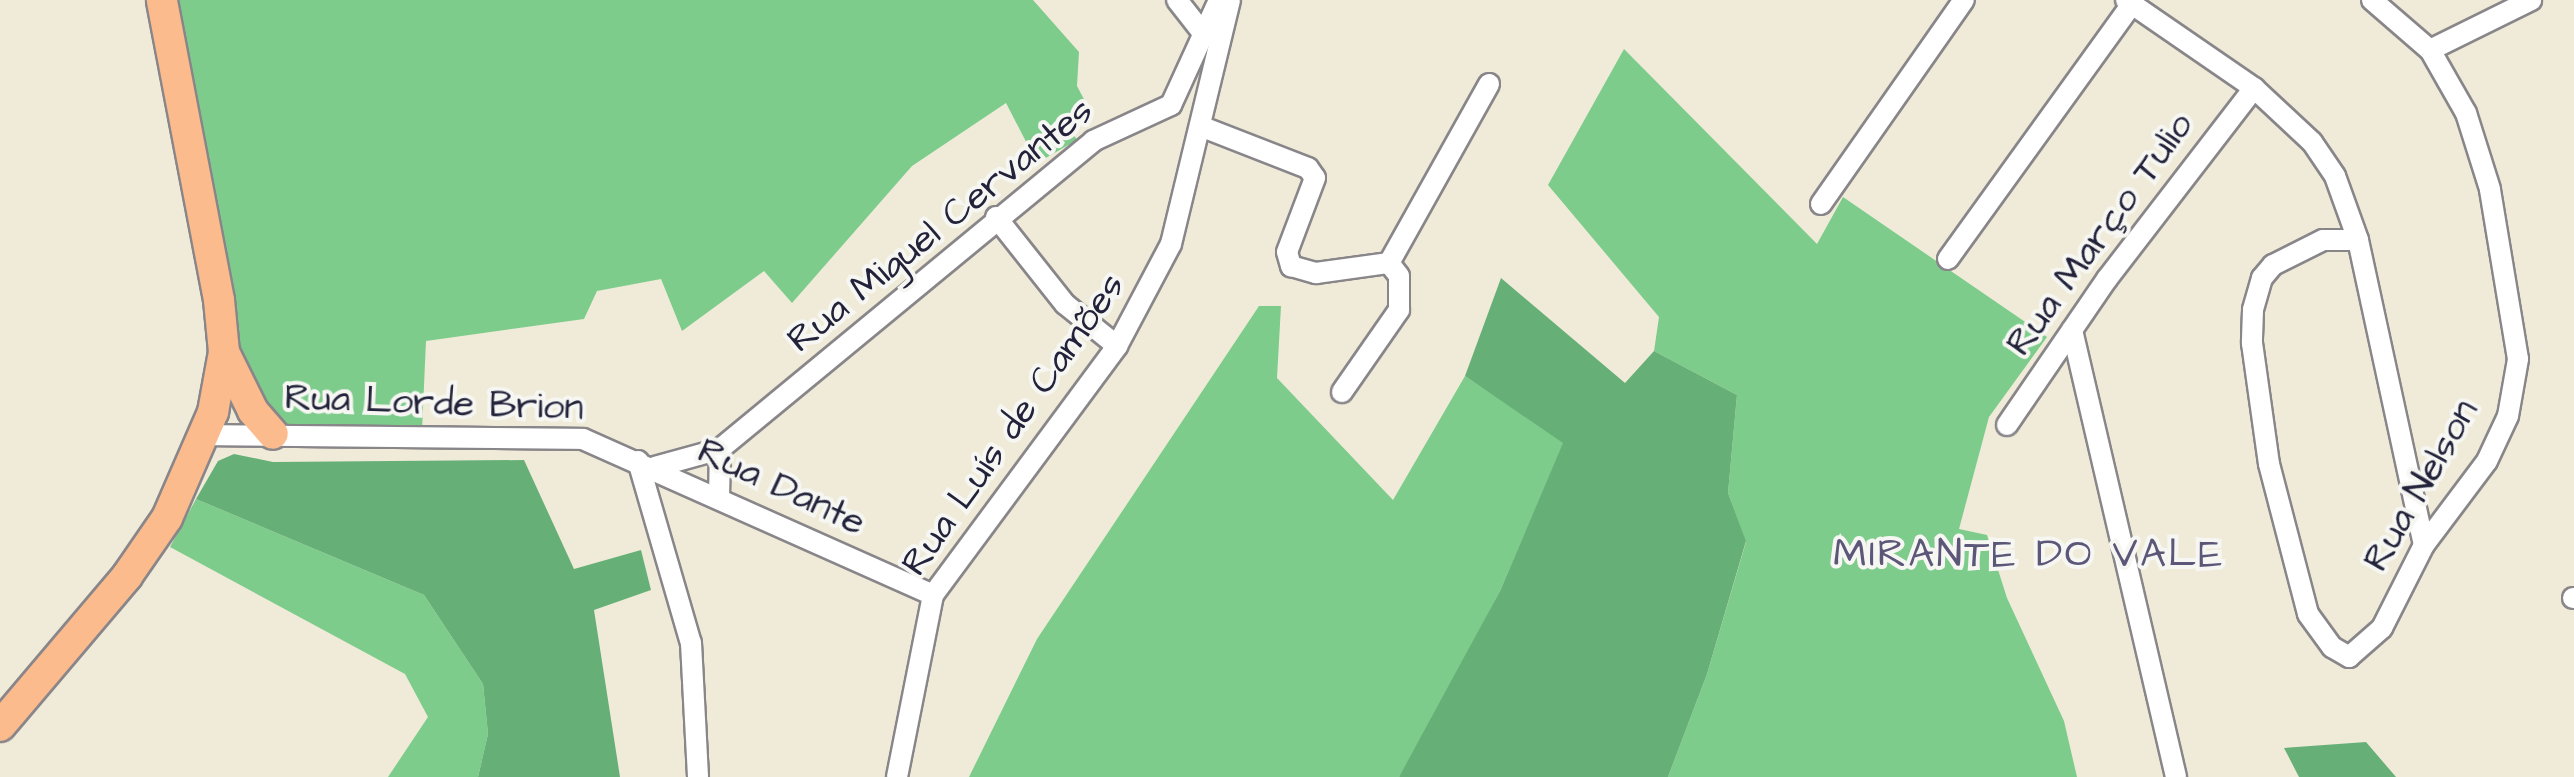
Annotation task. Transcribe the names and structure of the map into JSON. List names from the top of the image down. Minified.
{"streets":{"street":["Rua Miguel Cervantes","Rua Março Tulio","Rua Lorde Brion","Rua Luís de Camões","Rua Nelson","Rua Dante"]},"crossings":[["Rua Miguel Cervantes","Rua Lorde Brion"],["Rua Miguel Cervantes","Rua Dante"],["Rua Lorde Brion","Rua Dante"],["Rua Luís de Camões","Rua Dante"]],"districts":["MIRANTE DO VALE"]}
